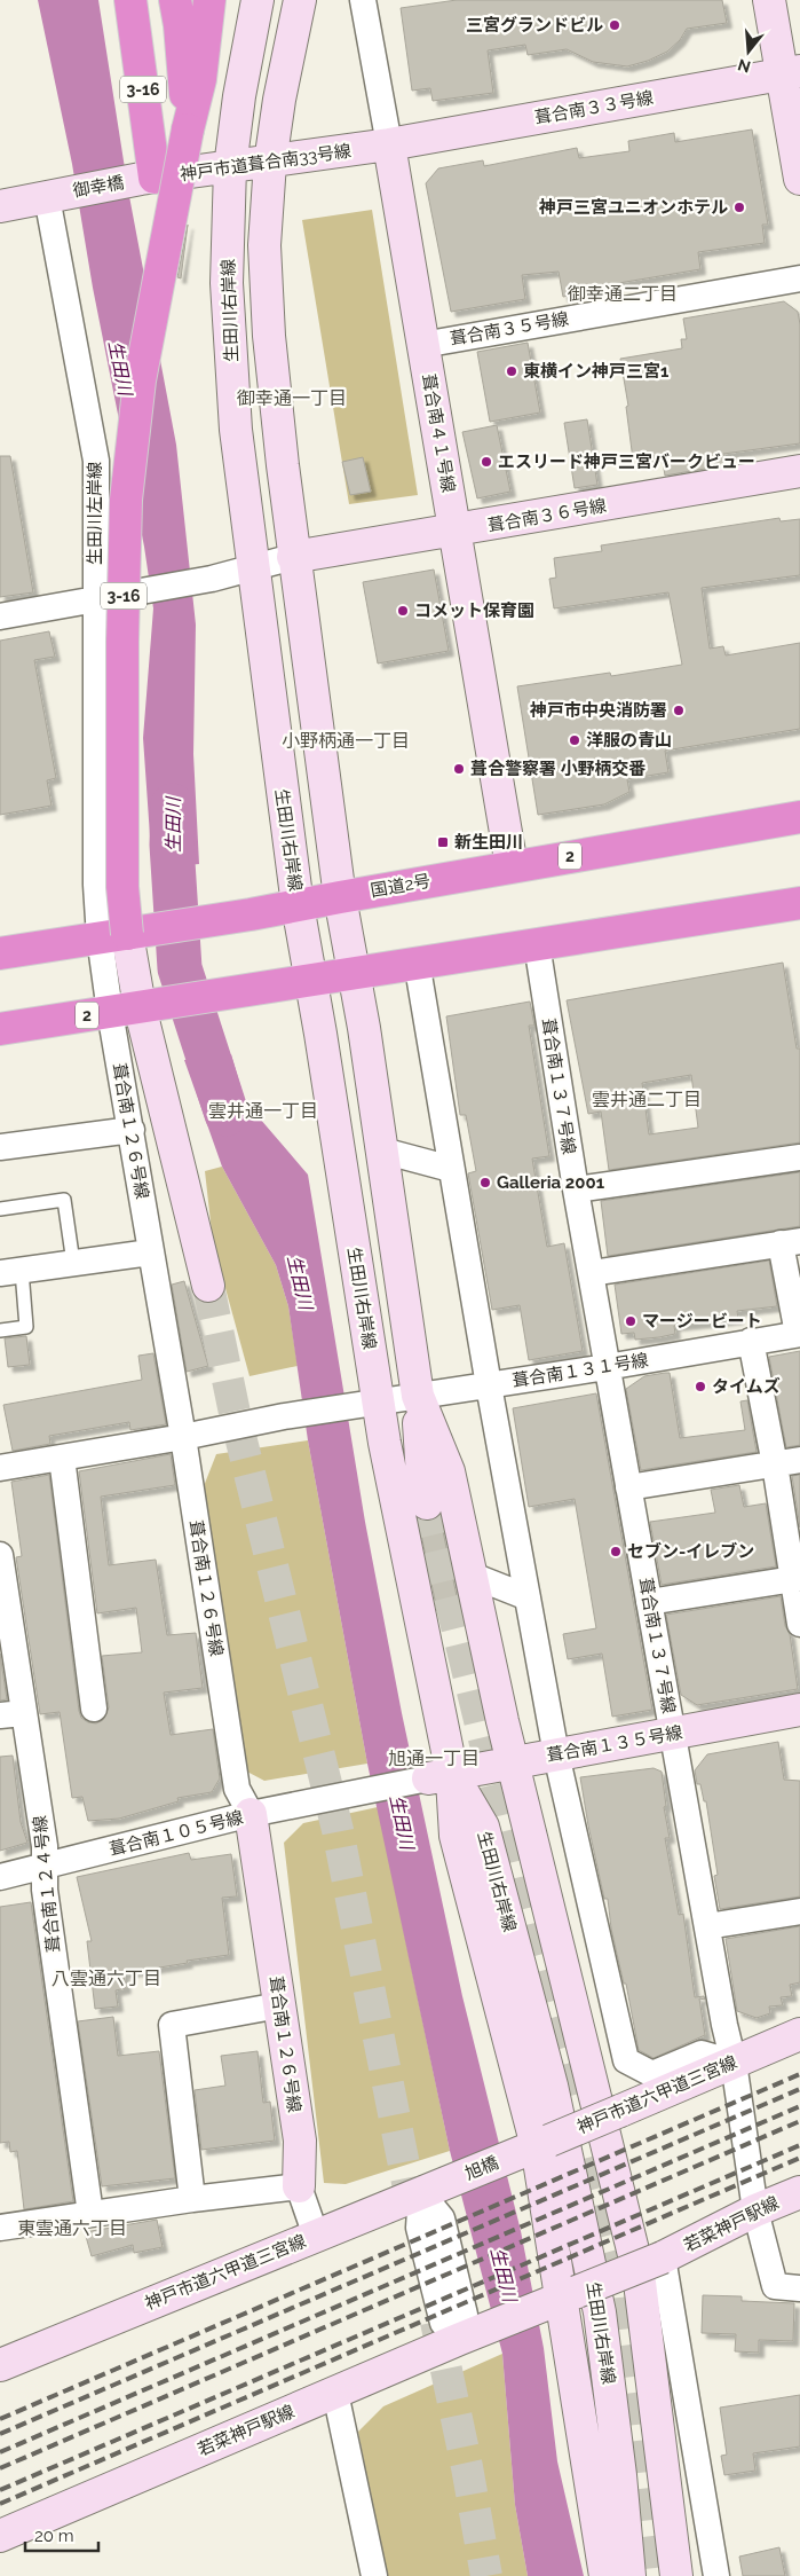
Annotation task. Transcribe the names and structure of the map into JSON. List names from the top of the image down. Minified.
{"streets":{"highway":["3-16","2","国道2号"],"street":["葺合南３３号線","神戸市道葺合南33号線","御幸橋","生田川右岸線","葺合南３５号線","葺合南４１号線","生田川左岸線","葺合南３６号線","葺合南１３７号線","葺合南１２６号線","葺合南１３１号線","葺合南１３５号線","葺合南１０５号線","葺合南１２４号線","神戸市道六甲道三宮線","旭橋","若菜神戸駅線"]},"crossings":[["3-16","神戸市道葺合南33号線"],["3-16","御幸橋"],["3-16","生田川左岸線"],["3-16","国道2号"],["葺合南３３号線","神戸市道葺合南33号線"],["葺合南３３号線","葺合南４１号線"],["神戸市道葺合南33号線","御幸橋"],["神戸市道葺合南33号線","生田川右岸線"],["神戸市道葺合南33号線","葺合南４１号線"],["御幸橋","生田川左岸線"],["生田川右岸線","2"],["生田川右岸線","国道2号"],["生田川右岸線","葺合南１３１号線"],["生田川右岸線","葺合南１３５号線"],["生田川右岸線","葺合南１０５号線"],["葺合南３５号線","葺合南４１号線"],["葺合南４１号線","葺合南３６号線"],["葺合南４１号線","国道2号"],["生田川左岸線","国道2号"],["2","葺合南１３７号線"],["2","葺合南１２６号線"],["葺合南１３７号線","葺合南１３１号線"],["葺合南１３７号線","葺合南１３５号線"],["葺合南１３７号線","神戸市道六甲道三宮線"],["葺合南１３７号線","若菜神戸駅線"],["葺合南１２６号線","葺合南１３１号線"],["葺合南１２６号線","葺合南１０５号線"],["葺合南１２６号線","神戸市道六甲道三宮線"],["葺合南１３５号線","葺合南１０５号線"],["葺合南１０５号線","葺合南１２４号線"],["神戸市道六甲道三宮線","旭橋"]],"districts":["御幸通二丁目","御幸通一丁目","小野柄通一丁目","雲井通二丁目","雲井通一丁目","旭通一丁目","八雲通六丁目","東雲通六丁目"],"water":["生田川"],"places":{"other":["三宮グランドビル","神戸三宮ユニオンホテル","東横イン神戸三宮1","エスリード神戸三宮バークビュー","コメット保育園","神戸市中央消防署","洋服の青山","葺合警察署 小野柄交番","Galleria 2001","マージービート","タイムズ","セブン-イレブン"],"transit":["新生田川"]},"scale_bar":"20 m","north":"bottom"}
